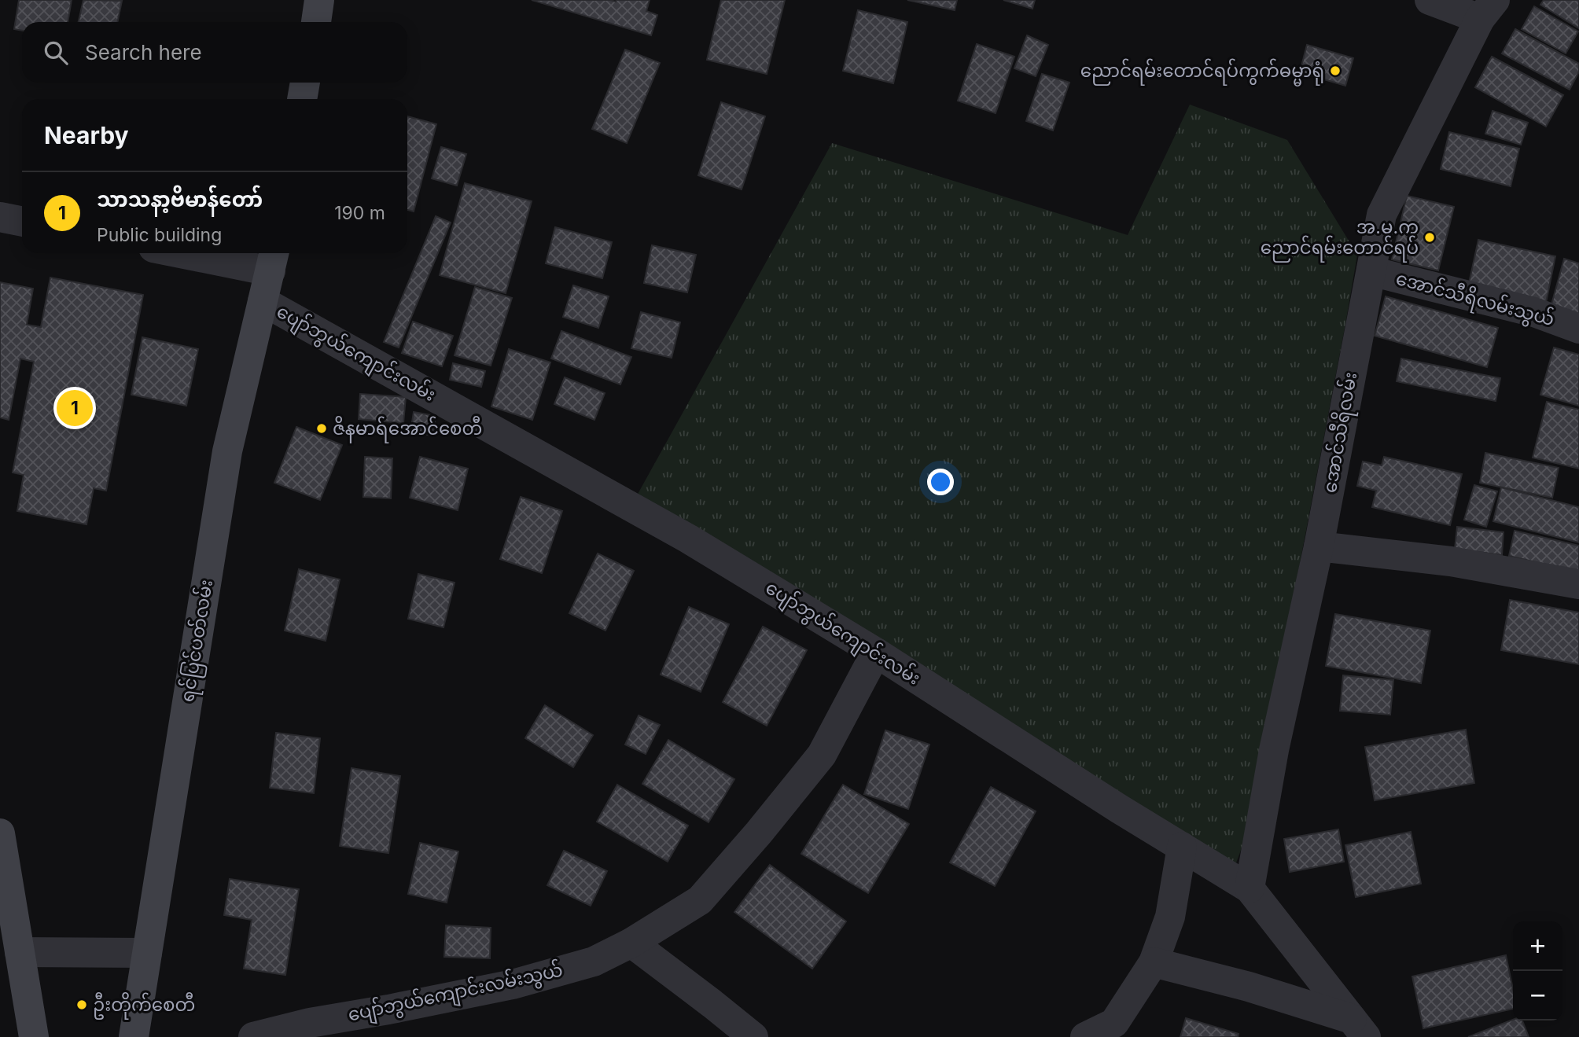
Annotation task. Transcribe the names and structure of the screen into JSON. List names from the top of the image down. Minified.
{"streets":{"street":["အောင်သီရိလမ်းသွယ်","ပျော်ဘွယ်ကျောင်းလမ်း","အောင်သီရိလမ်း","ရင်ပြင်ပတ်လမ်း","ပျော်ဘွယ်ကျောင်းလမ်းသွယ်"]},"crossings":[["အောင်သီရိလမ်းသွယ်","အောင်သီရိလမ်း"],["ပျော်ဘွယ်ကျောင်းလမ်း","အောင်သီရိလမ်း"],["ပျော်ဘွယ်ကျောင်းလမ်း","ရင်ပြင်ပတ်လမ်း"],["ပျော်ဘွယ်ကျောင်းလမ်း","ပျော်ဘွယ်ကျောင်းလမ်းသွယ်"]],"places":["ညောင်ရမ်းတောင်ရပ်ကွက်ဓမ္မာရုံ","အ.မ.က ညောင်ရမ်းတောင်ရပ်","ဇိနမာရ်အောင်စေတီ","ဦးတိုက်စေတီ"],"page":{"search":"Search here","heading":"Nearby","list":[{"mark":"1","name":"သာသနာ့ဗိမာန်တော်","note":"Public building","value":"190 m"}],"pins":"1","map_buttons":["+","−"]}}
